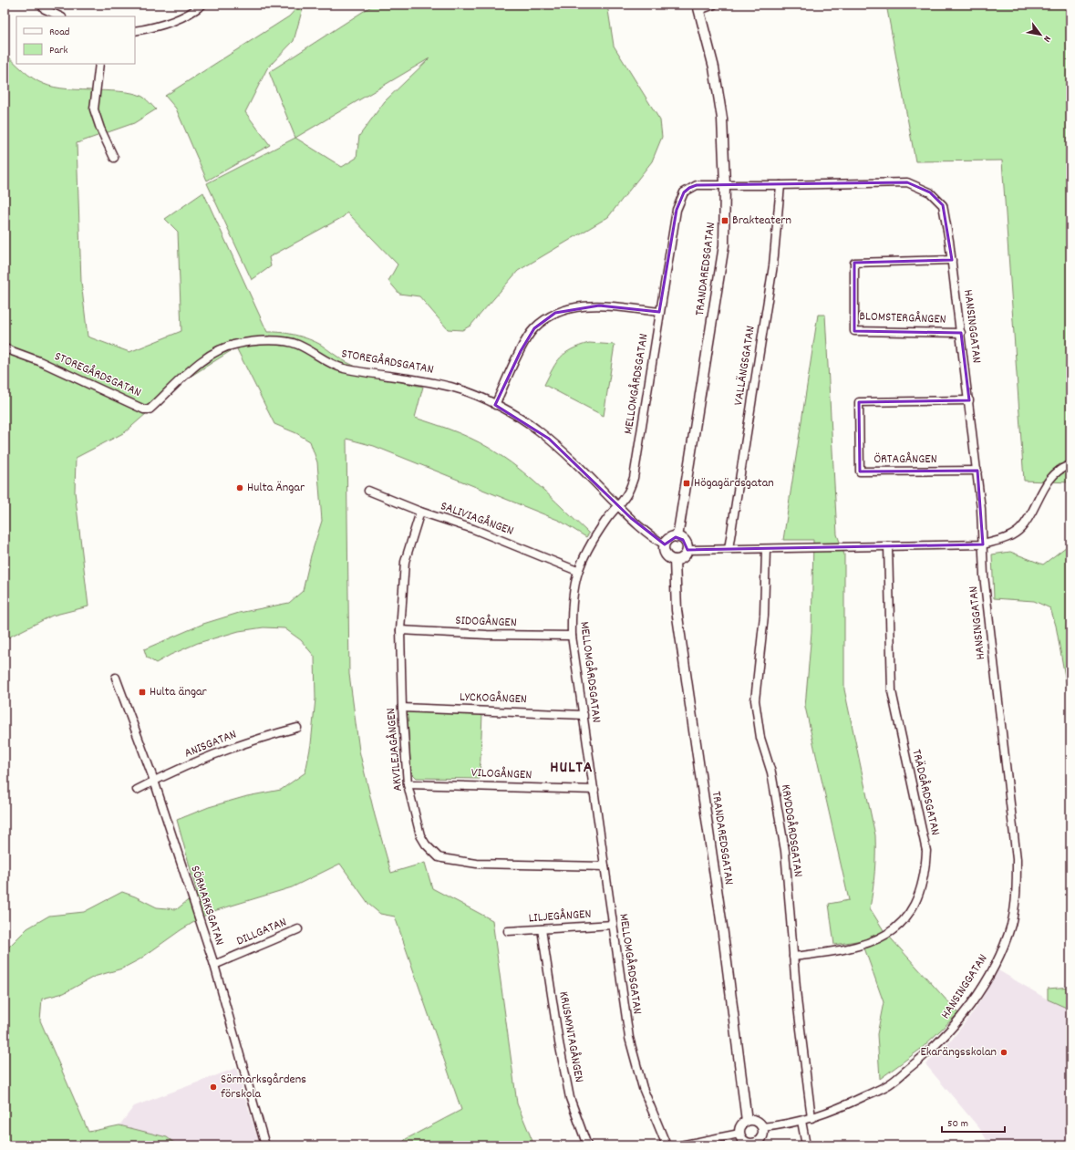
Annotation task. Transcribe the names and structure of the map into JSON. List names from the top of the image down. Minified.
{"streets":{"street":["TRANDAREDSGATAN","BLOMSTERGÅNGEN","HANSINGGATAN","STOREGÅRDSGATAN","VALLÄNGSGATAN","MELLOMGÅRDSGATAN","ÖRTAGÅNGEN","SALIVIAGÅNGEN","SIDOGÅNGEN","LYCKOGÅNGEN","ANISGATAN","AKVILEJAGÅNGEN","VILOGÅNGEN","TRÄDGÅRDSGATAN","KRYDDGÅRDSGATAN","SÖRMARKSGATAN","LILJEGÅNGEN","DILLGATAN","KRUSMYNTAGÅNGEN"]},"crossings":[["TRANDAREDSGATAN","HANSINGGATAN"],["TRANDAREDSGATAN","STOREGÅRDSGATAN"],["TRANDAREDSGATAN","MELLOMGÅRDSGATAN"],["BLOMSTERGÅNGEN","HANSINGGATAN"],["HANSINGGATAN","VALLÄNGSGATAN"],["HANSINGGATAN","MELLOMGÅRDSGATAN"],["HANSINGGATAN","ÖRTAGÅNGEN"],["HANSINGGATAN","KRYDDGÅRDSGATAN"],["STOREGÅRDSGATAN","MELLOMGÅRDSGATAN"],["MELLOMGÅRDSGATAN","SALIVIAGÅNGEN"],["MELLOMGÅRDSGATAN","SIDOGÅNGEN"],["MELLOMGÅRDSGATAN","LYCKOGÅNGEN"],["MELLOMGÅRDSGATAN","AKVILEJAGÅNGEN"],["MELLOMGÅRDSGATAN","VILOGÅNGEN"],["MELLOMGÅRDSGATAN","LILJEGÅNGEN"],["SALIVIAGÅNGEN","AKVILEJAGÅNGEN"],["SIDOGÅNGEN","AKVILEJAGÅNGEN"],["LYCKOGÅNGEN","AKVILEJAGÅNGEN"],["ANISGATAN","SÖRMARKSGATAN"],["AKVILEJAGÅNGEN","VILOGÅNGEN"],["TRÄDGÅRDSGATAN","KRYDDGÅRDSGATAN"],["SÖRMARKSGATAN","DILLGATAN"],["LILJEGÅNGEN","KRUSMYNTAGÅNGEN"]],"districts":["HULTA"],"places":{"transit":["Brakteatern","Högagärdsgatan","Hulta ängar"],"other":["Hulta Ängar","Ekarängsskolan","Sörmarksgårdens förskola"]},"legend":["Road","Park"],"scale_bar":"50 m","north":"bottom right"}
